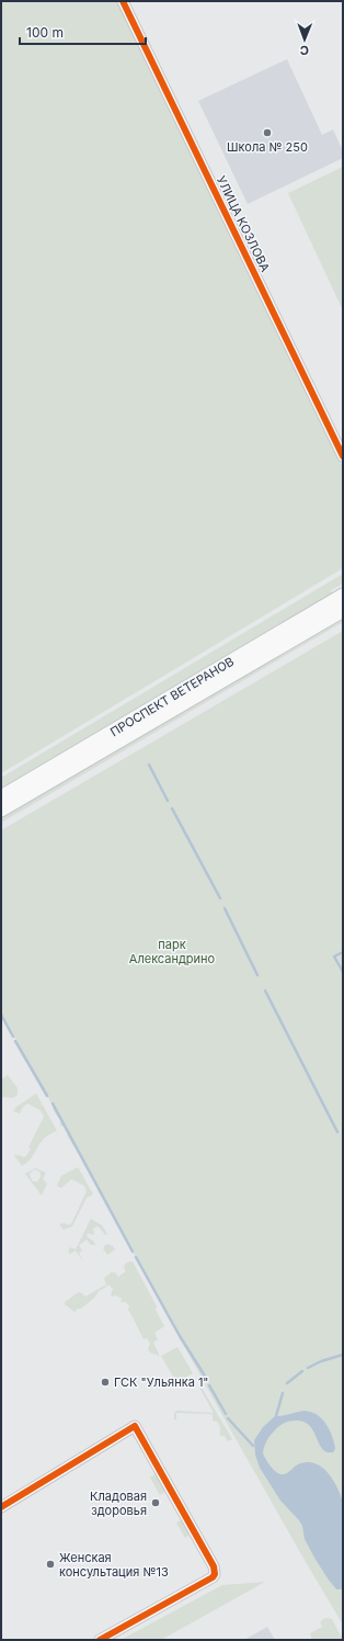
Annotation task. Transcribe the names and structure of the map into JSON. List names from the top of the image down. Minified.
{"streets":{"main road":["ПРОСПЕКТ ВЕТЕРАНОВ"],"street":["УЛИЦА КОЗЛОВА"]},"parks":["парк Александрино"],"places":["Школа № 250","ГСК \"Ульянка 1\"","Кладовая здоровья","Женская консультация №13"],"scale_bar":"100 m","north":"bottom"}
